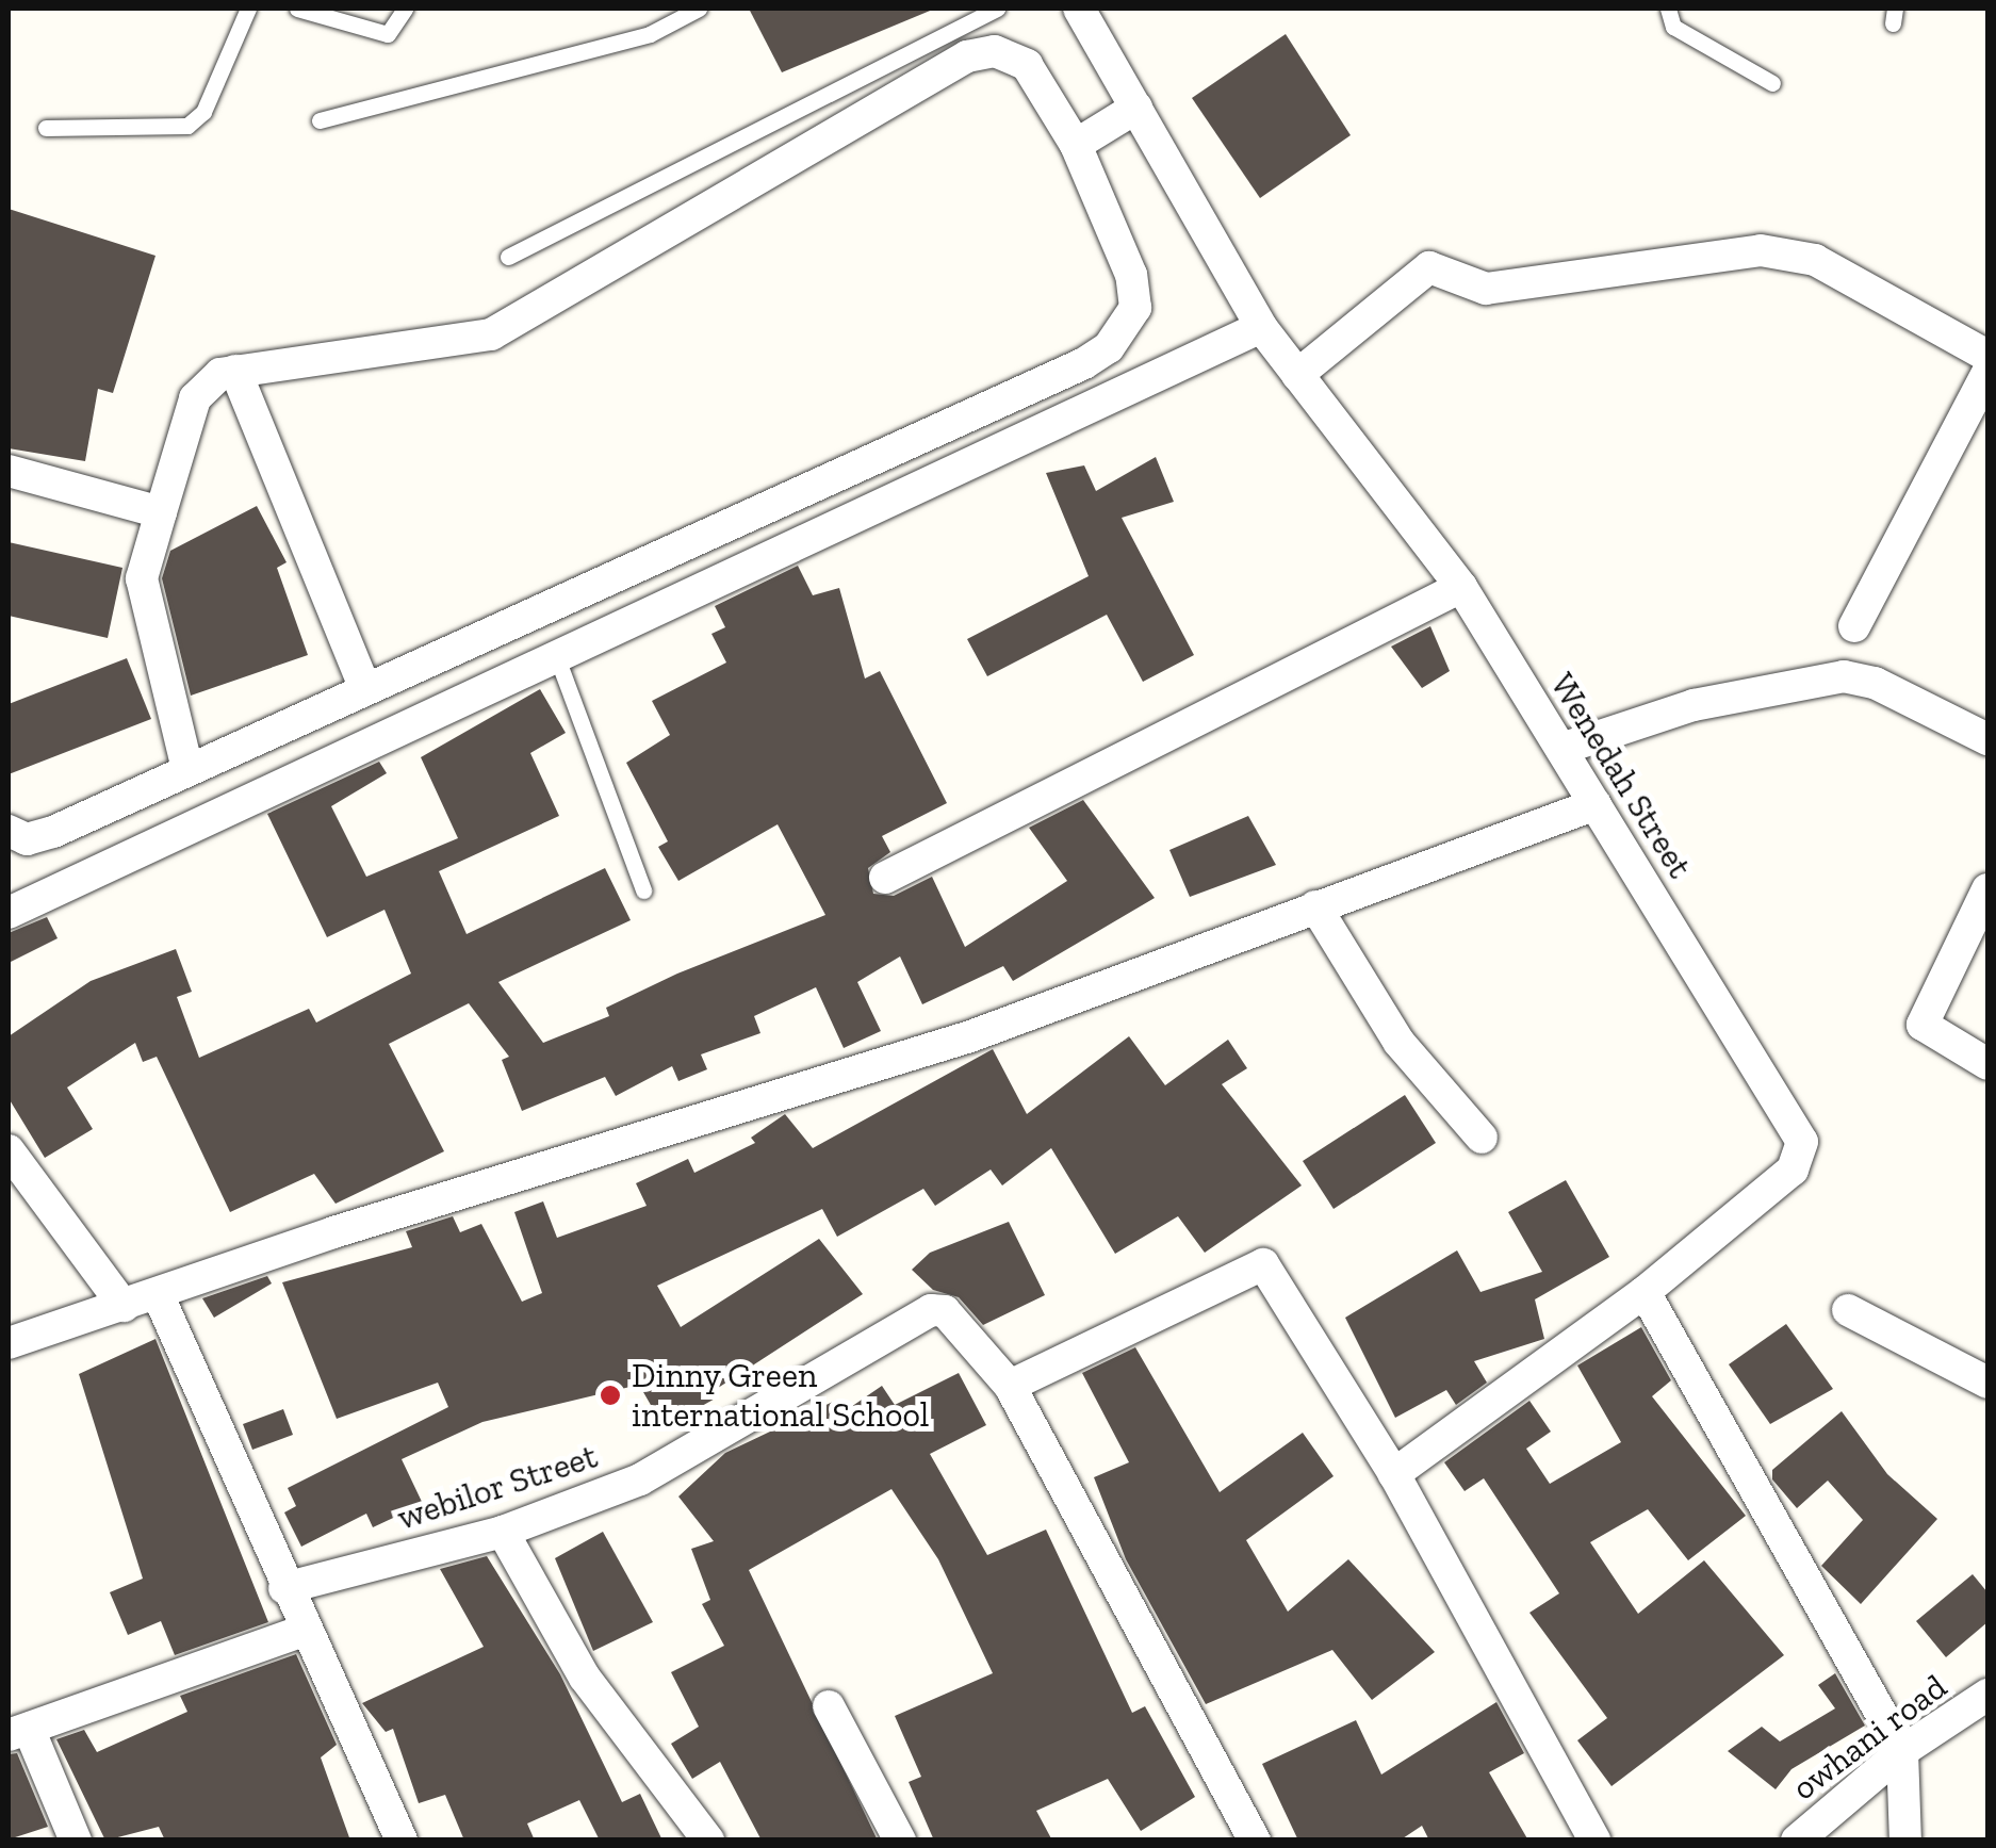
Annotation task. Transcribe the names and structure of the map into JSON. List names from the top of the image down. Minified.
{"streets":{"street":["Wenedah Street","webilor Street","owhani road"]},"places":["Dinny Green international School"]}
